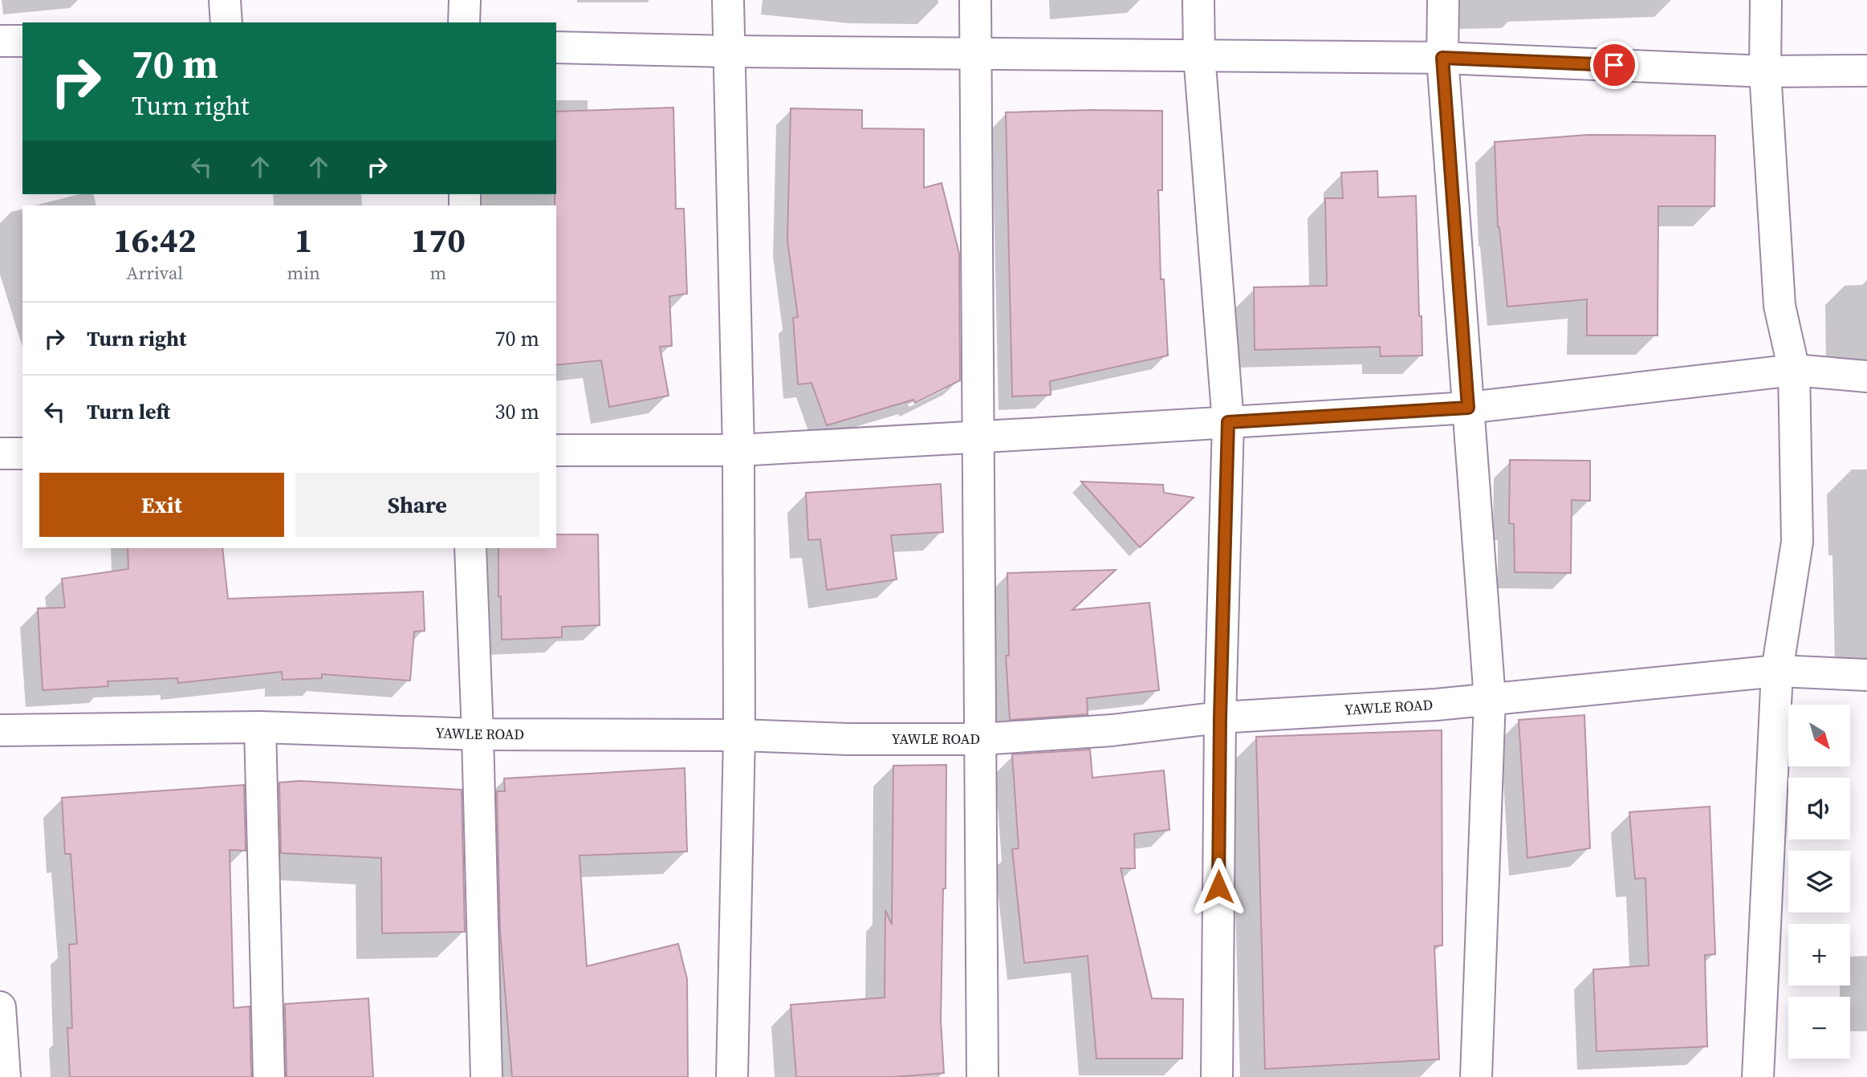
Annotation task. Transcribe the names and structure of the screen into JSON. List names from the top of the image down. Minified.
{"streets":{"street":["YAWLE ROAD"]},"north":"bottom right","page":{"turn":["70 m","Turn right"],"eta":["16:42","Arrival","1","min","170","m"],"list":[{"name":"Turn right","value":"70 m"},{"name":"Turn left","value":"30 m"}],"buttons":["Exit","Share"],"map_buttons":["+","−"]}}
